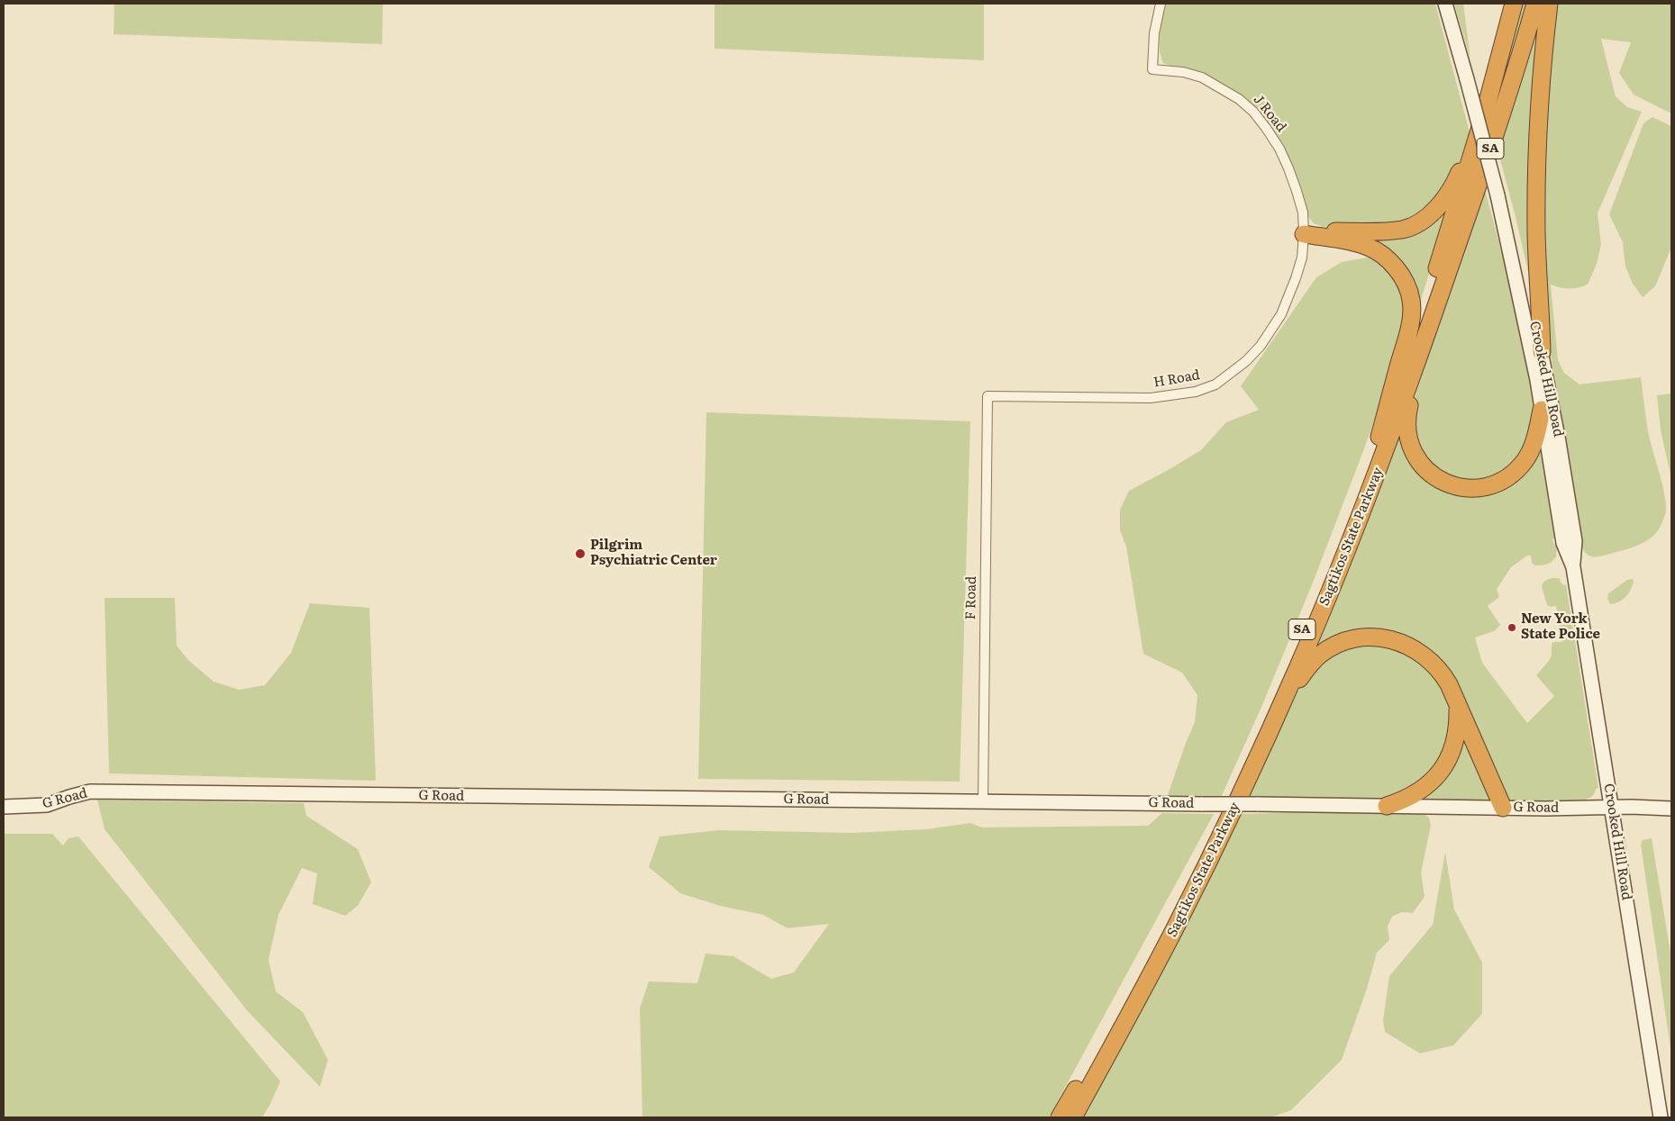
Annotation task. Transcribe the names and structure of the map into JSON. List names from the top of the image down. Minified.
{"streets":{"highway":["SA","Sagtikos State Parkway"],"main road":["Crooked Hill Road","G Road"],"street":["J Road","H Road","F Road"]},"crossings":[["J Road","H Road"],["H Road","F Road"],["Crooked Hill Road","G Road"],["F Road","G Road"]],"places":["Pilgrim Psychiatric Center","New York State Police"]}
